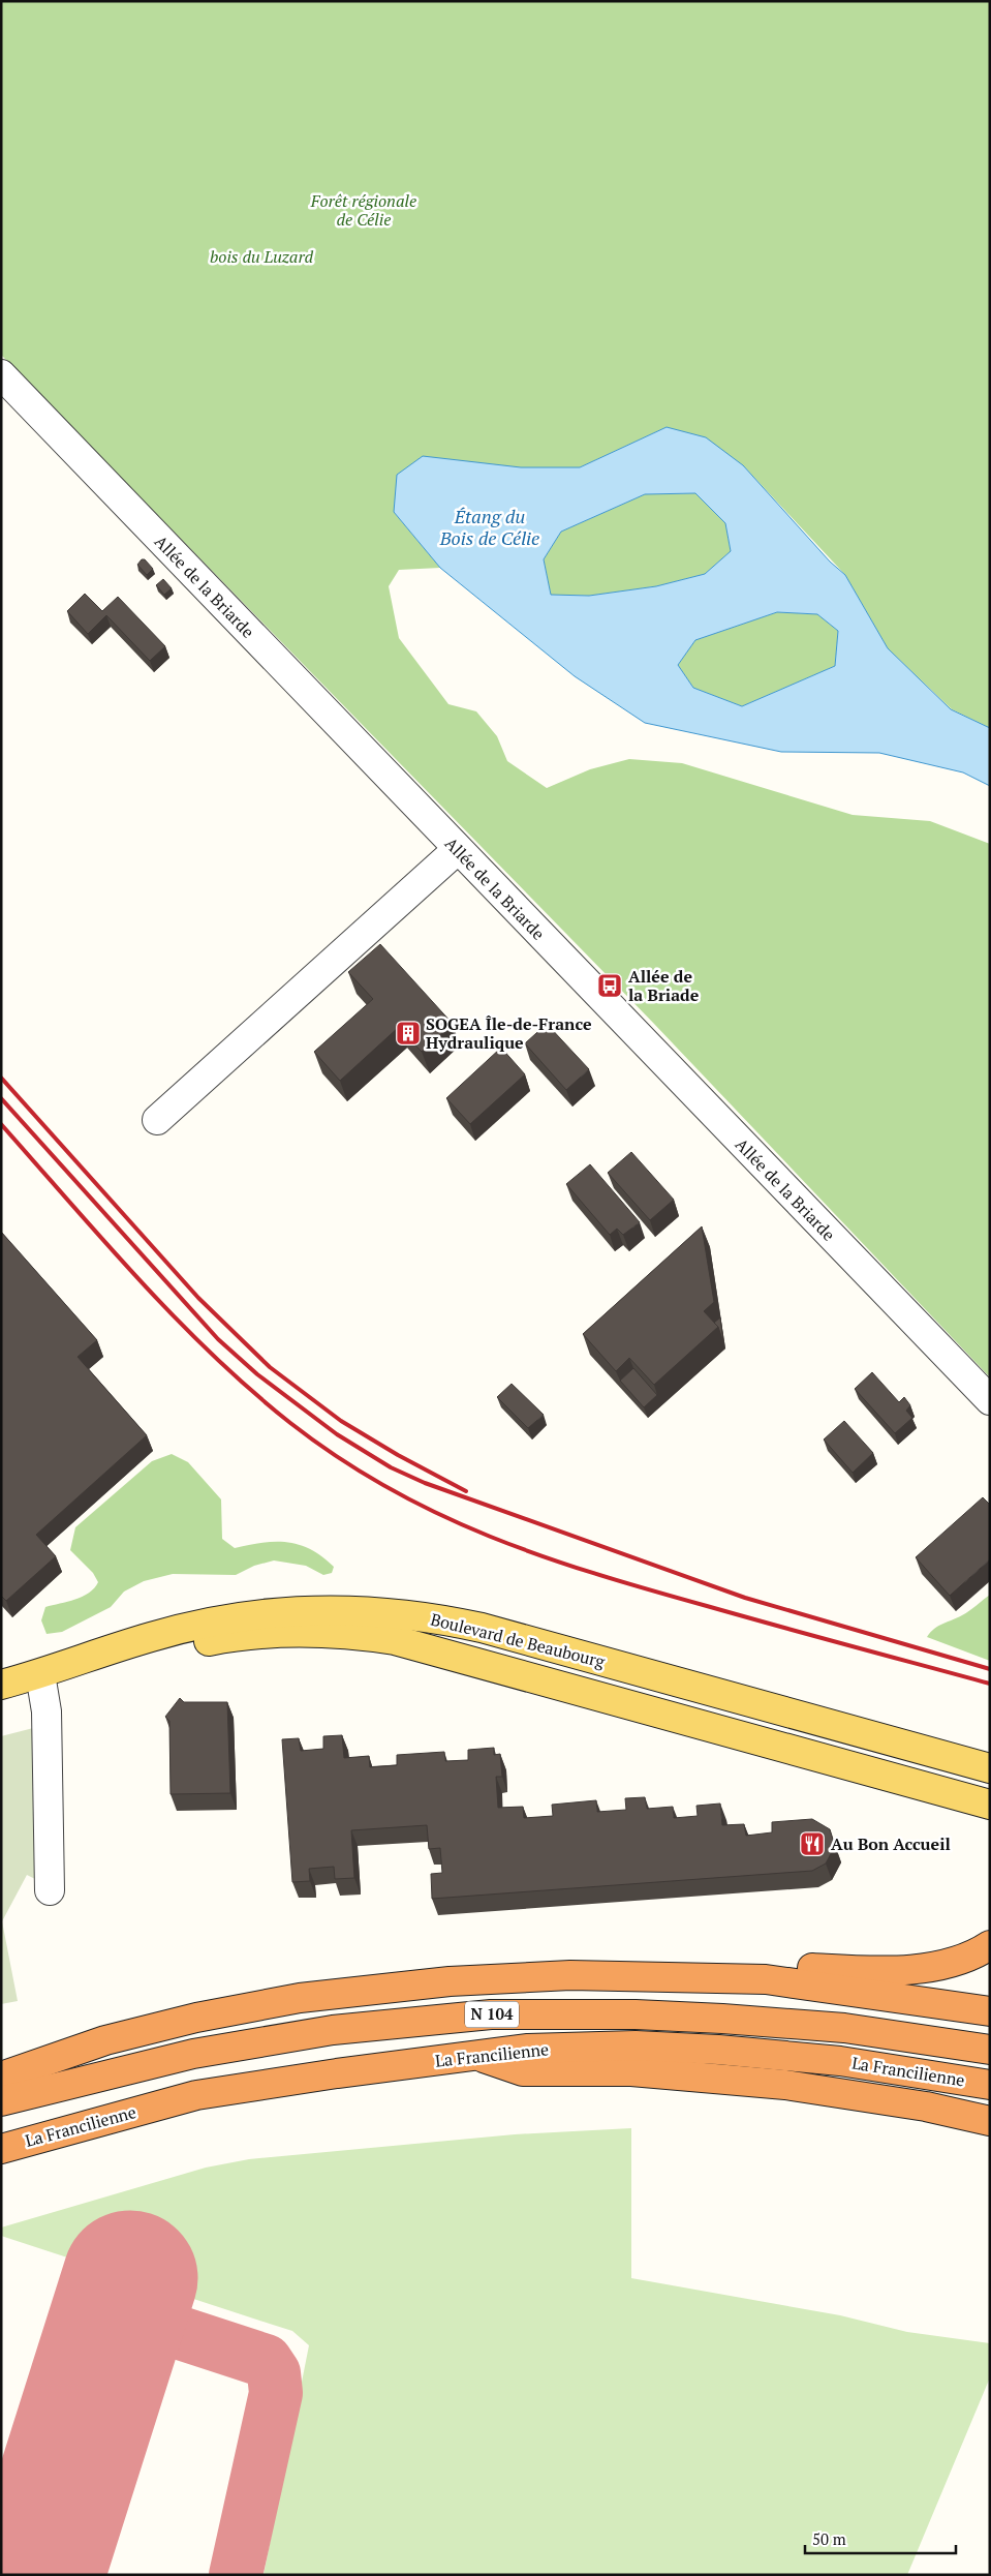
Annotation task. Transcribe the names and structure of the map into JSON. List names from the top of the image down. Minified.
{"streets":{"highway":["N 104","La Francilienne"],"main road":["Boulevard de Beaubourg"],"street":["Allée de la Briarde"]},"water":["Étang du Bois de Célie"],"parks":["Forêt régionale de Célie","bois du Luzard"],"places":{"bus stop":["Allée de la Briade"],"building":["SOGEA Île-de-France Hydraulique"],"restaurant":["Au Bon Accueil"]},"scale_bar":"50 m"}
